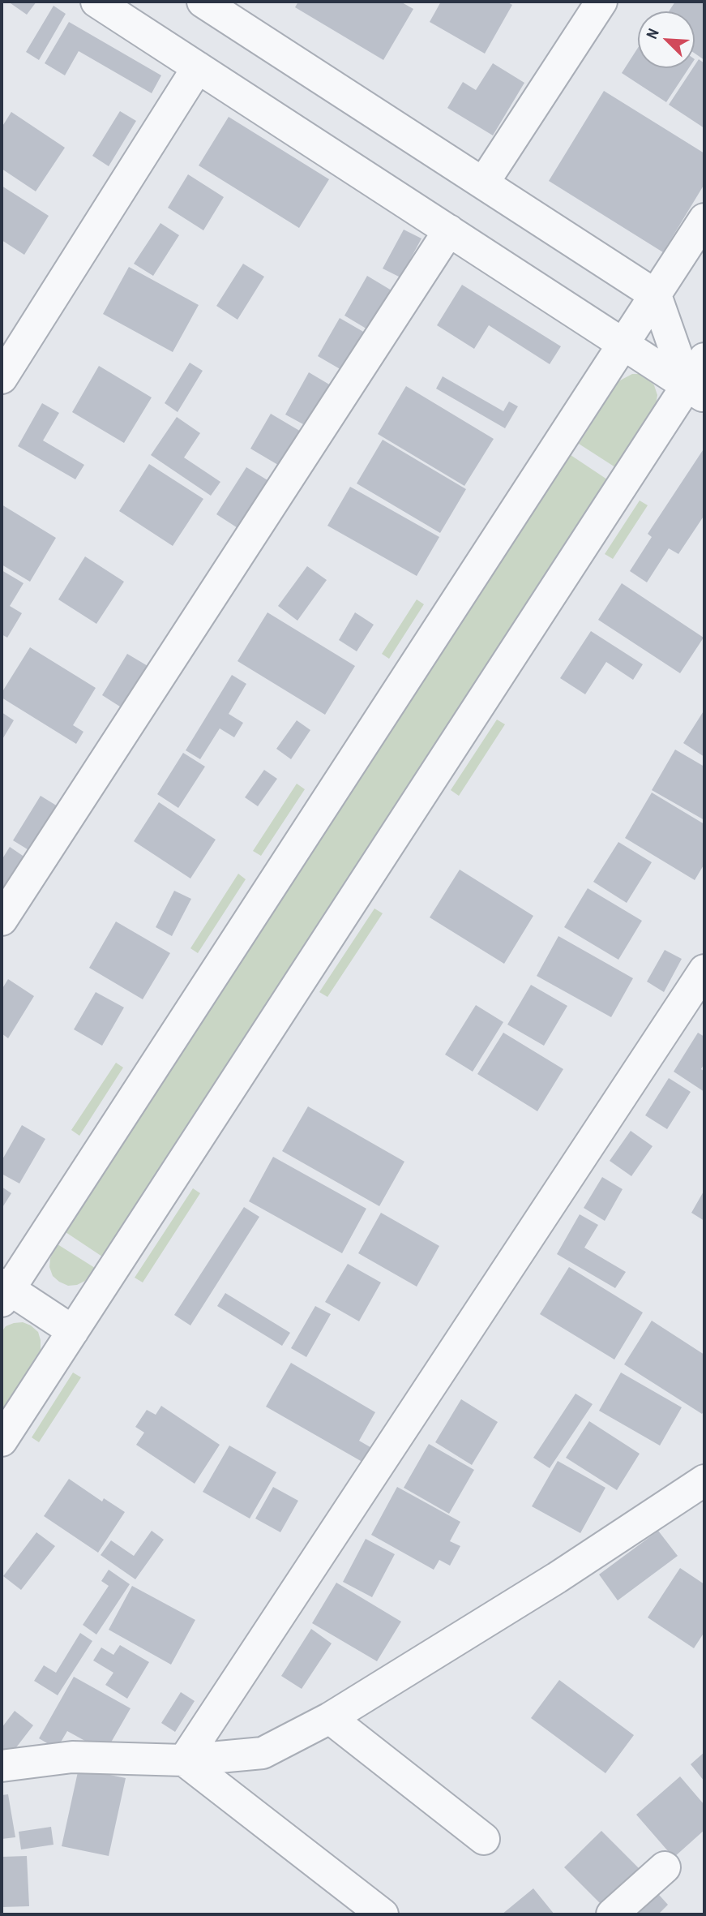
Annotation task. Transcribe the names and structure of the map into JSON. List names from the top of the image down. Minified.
{"north":"top left"}
